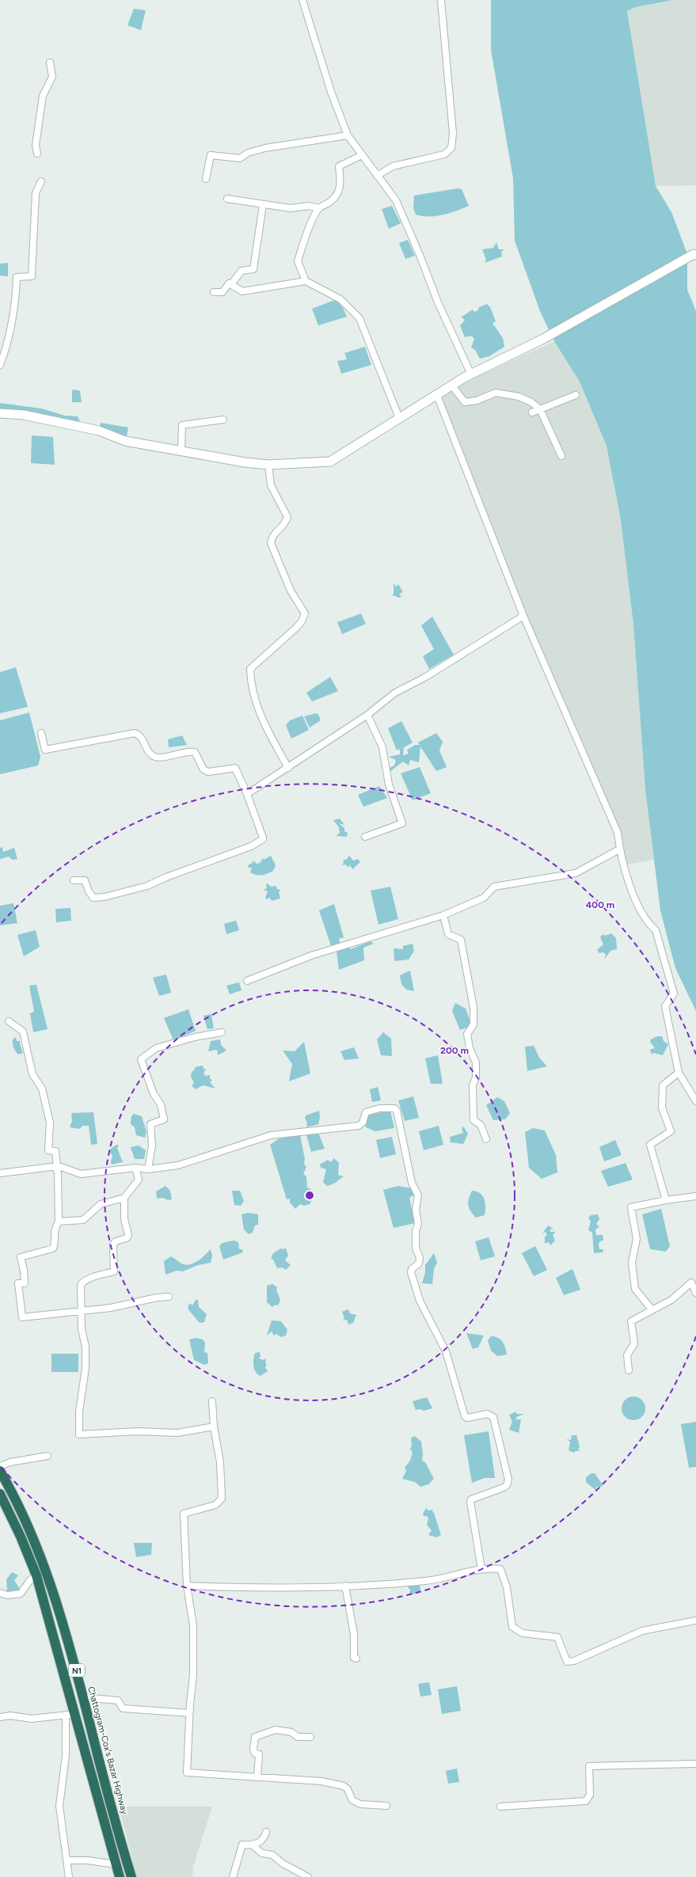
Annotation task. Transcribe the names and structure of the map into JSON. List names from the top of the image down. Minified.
{"streets":{"highway":["N1","Chattogram-Cox's Bazar Highway"]},"rings":["400 m","200 m"]}
